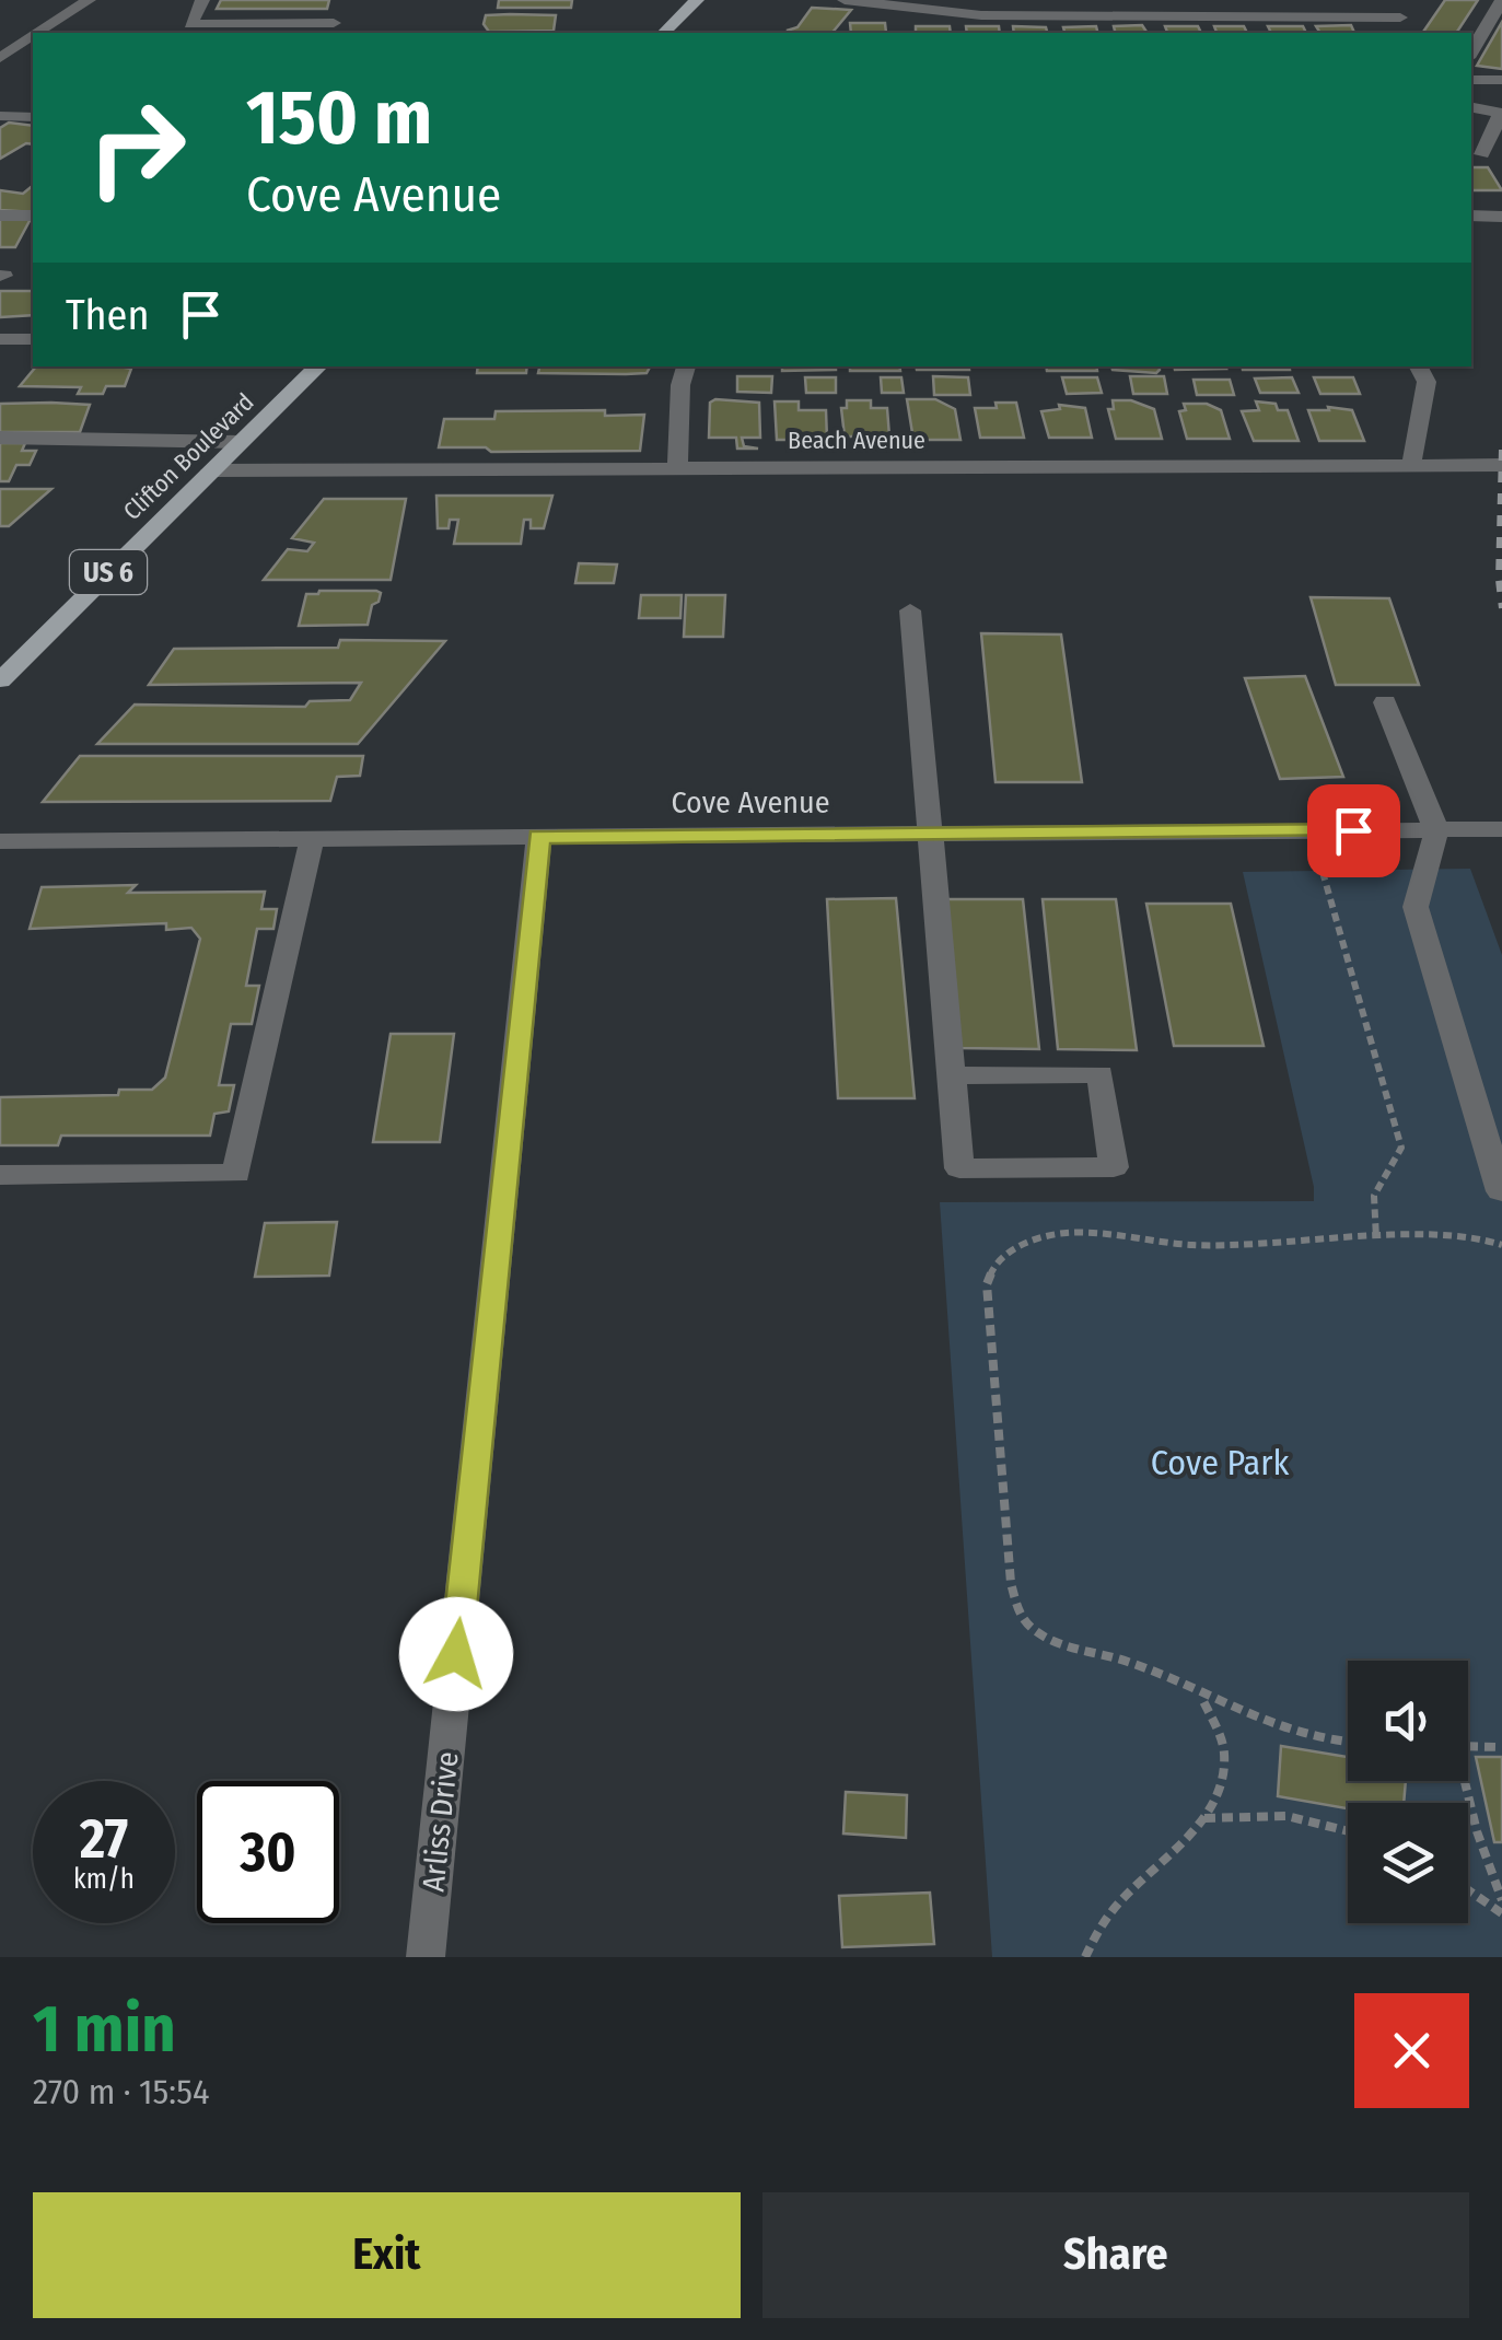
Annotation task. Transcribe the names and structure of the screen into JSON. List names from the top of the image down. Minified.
{"streets":{"main road":["Clifton Boulevard","US 6"],"street":["Beach Avenue","Cove Avenue","Arliss Drive"]},"crossings":[["Beach Avenue","Clifton Boulevard"],["Cove Avenue","Arliss Drive"]],"parks":["Cove Park"],"page":{"turn":["150 m","Cove Avenue"],"then":"Then","speed":"27 km/h","limit":"30","heading":["1 min","270 m · 15:54"],"buttons":["Exit","Share"]}}
